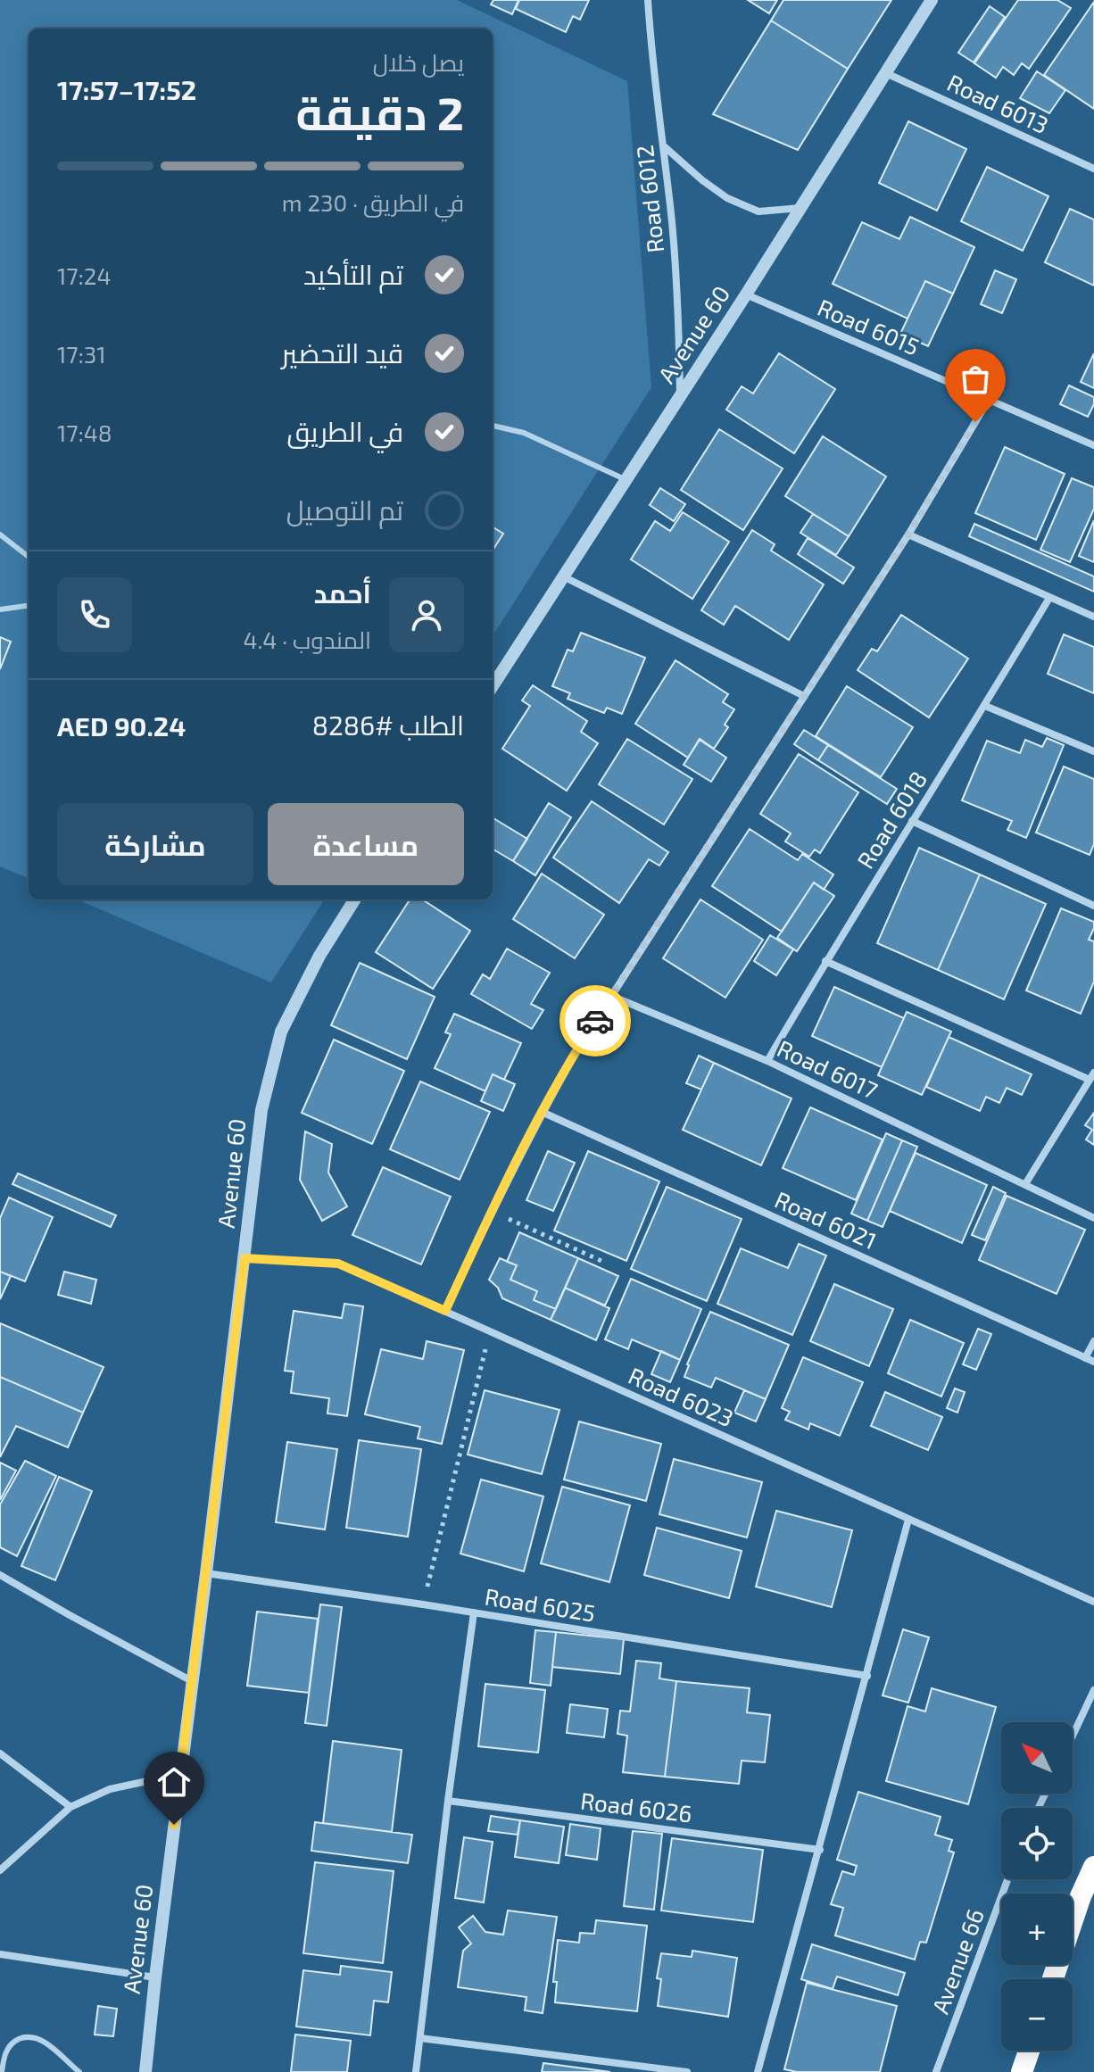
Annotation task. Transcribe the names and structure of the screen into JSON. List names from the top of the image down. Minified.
{"streets":{"street":["Road 6013","Road 6012","Road 6015","Avenue 60","Road 6018","Road 6017","Road 6021","Road 6023","Road 6025","Road 6026","Avenue 66"]},"crossings":[["Road 6013","Avenue 60"],["Road 6012","Avenue 60"],["Road 6015","Avenue 60"],["Avenue 60","Road 6023"],["Avenue 60","Road 6025"],["Road 6018","Road 6017"]],"north":"top left","page":{"heading":["2 دقيقة","يصل خلال","17:52–17:57"],"panel":["أحمد","المندوب · 4.4","الطلب #8286","AED 90.24"],"bar":"في الطريق · 230 m","list":[["تم التأكيد","17:24"],["قيد التحضير","17:31"],["في الطريق","17:48"],"تم التوصيل"],"buttons":["مساعدة","مشاركة"],"map_buttons":["+","−"]}}
